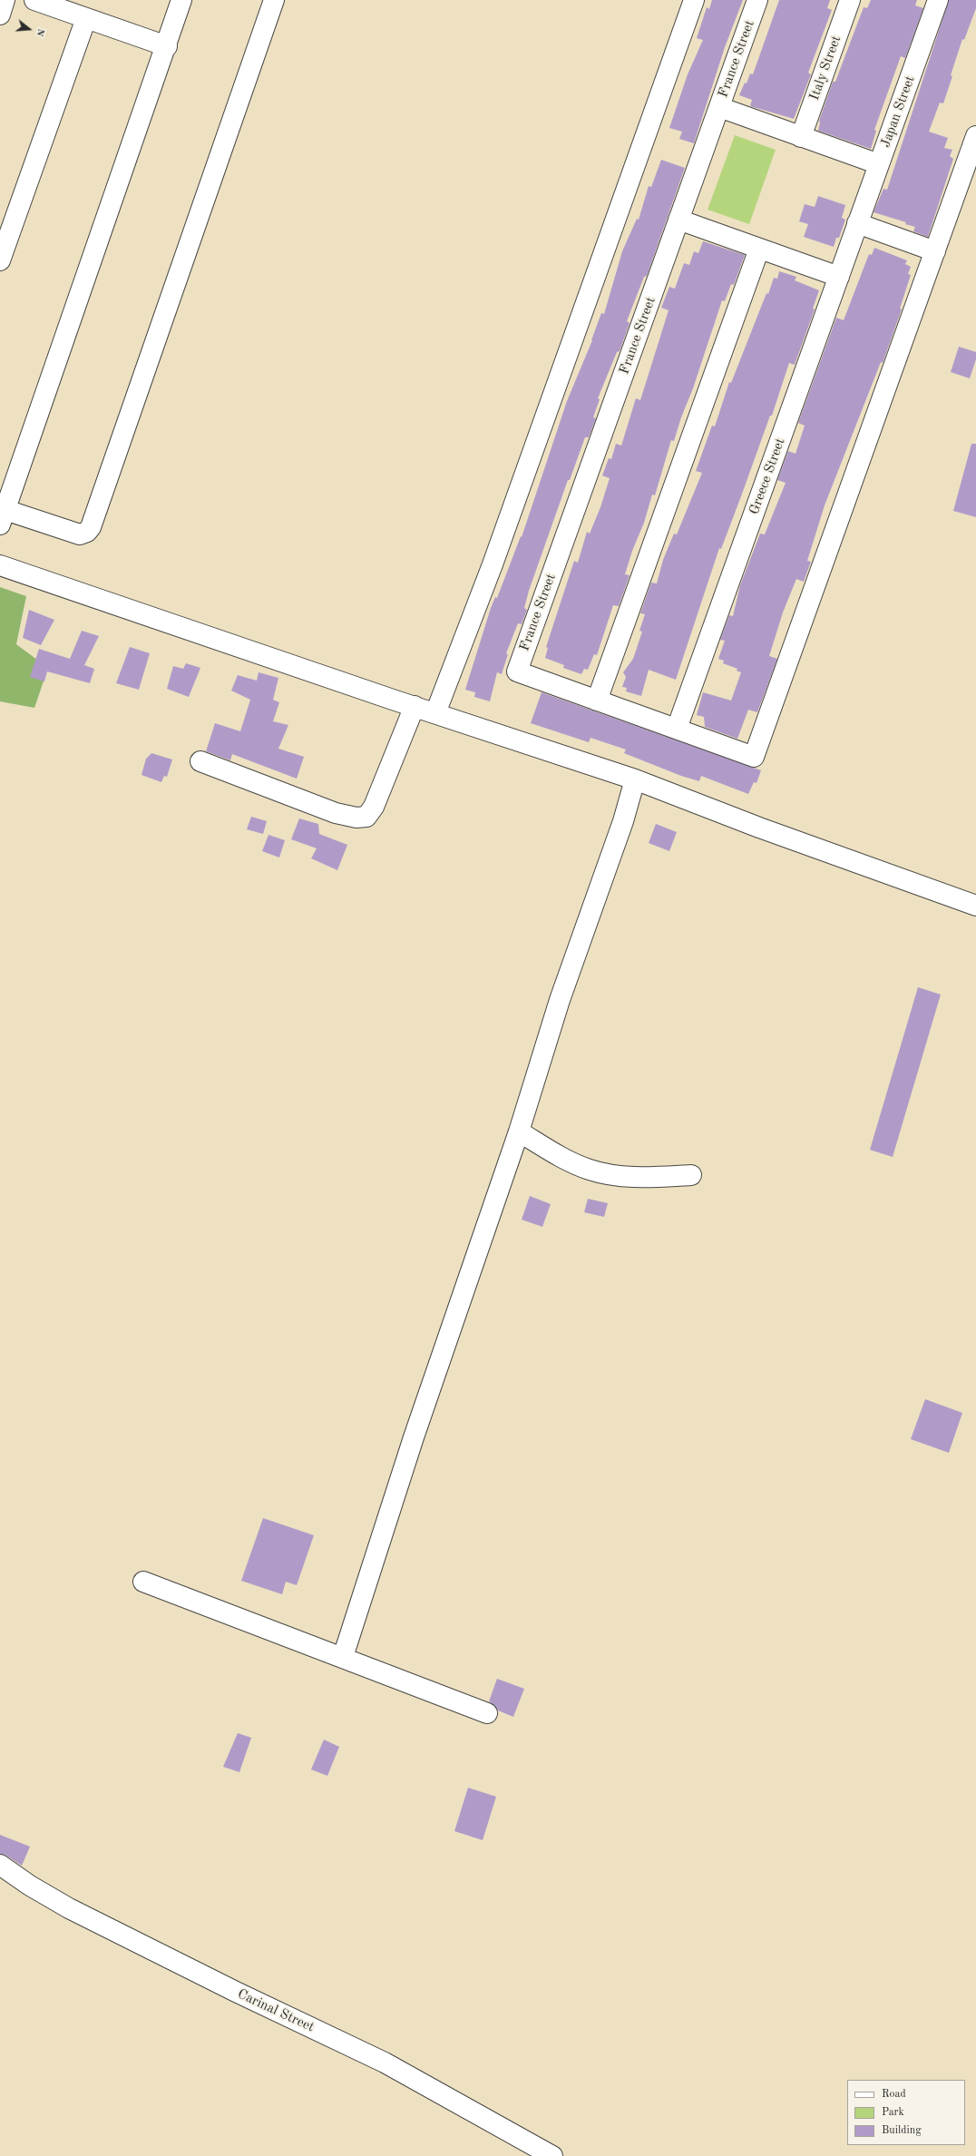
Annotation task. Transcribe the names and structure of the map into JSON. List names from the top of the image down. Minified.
{"streets":{"street":["France Street","Italy Street","Japan Street","Greece Street","Carinal Street"]},"crossings":[["Japan Street","Greece Street"]],"legend":["Road","Park","Building"],"north":"right"}
